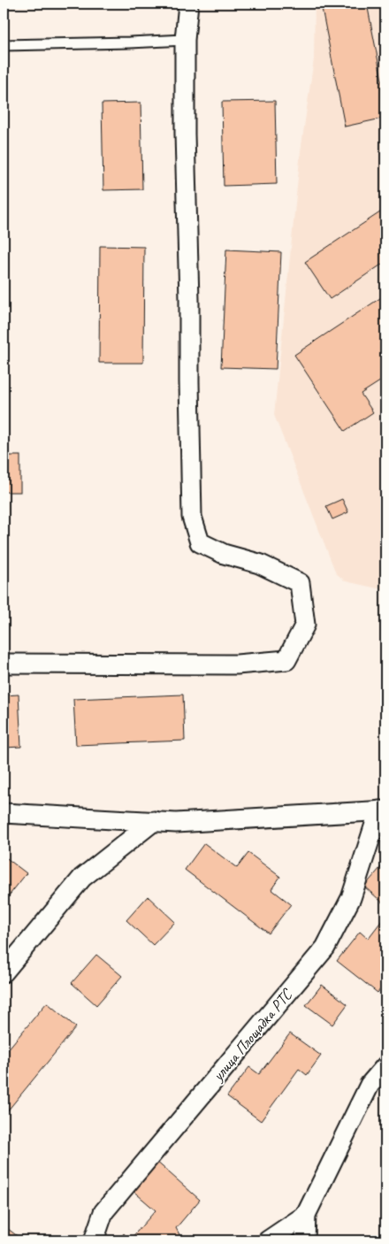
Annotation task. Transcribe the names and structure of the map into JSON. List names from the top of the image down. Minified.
{"streets":{"street":["улица Площадка РТС"]}}
